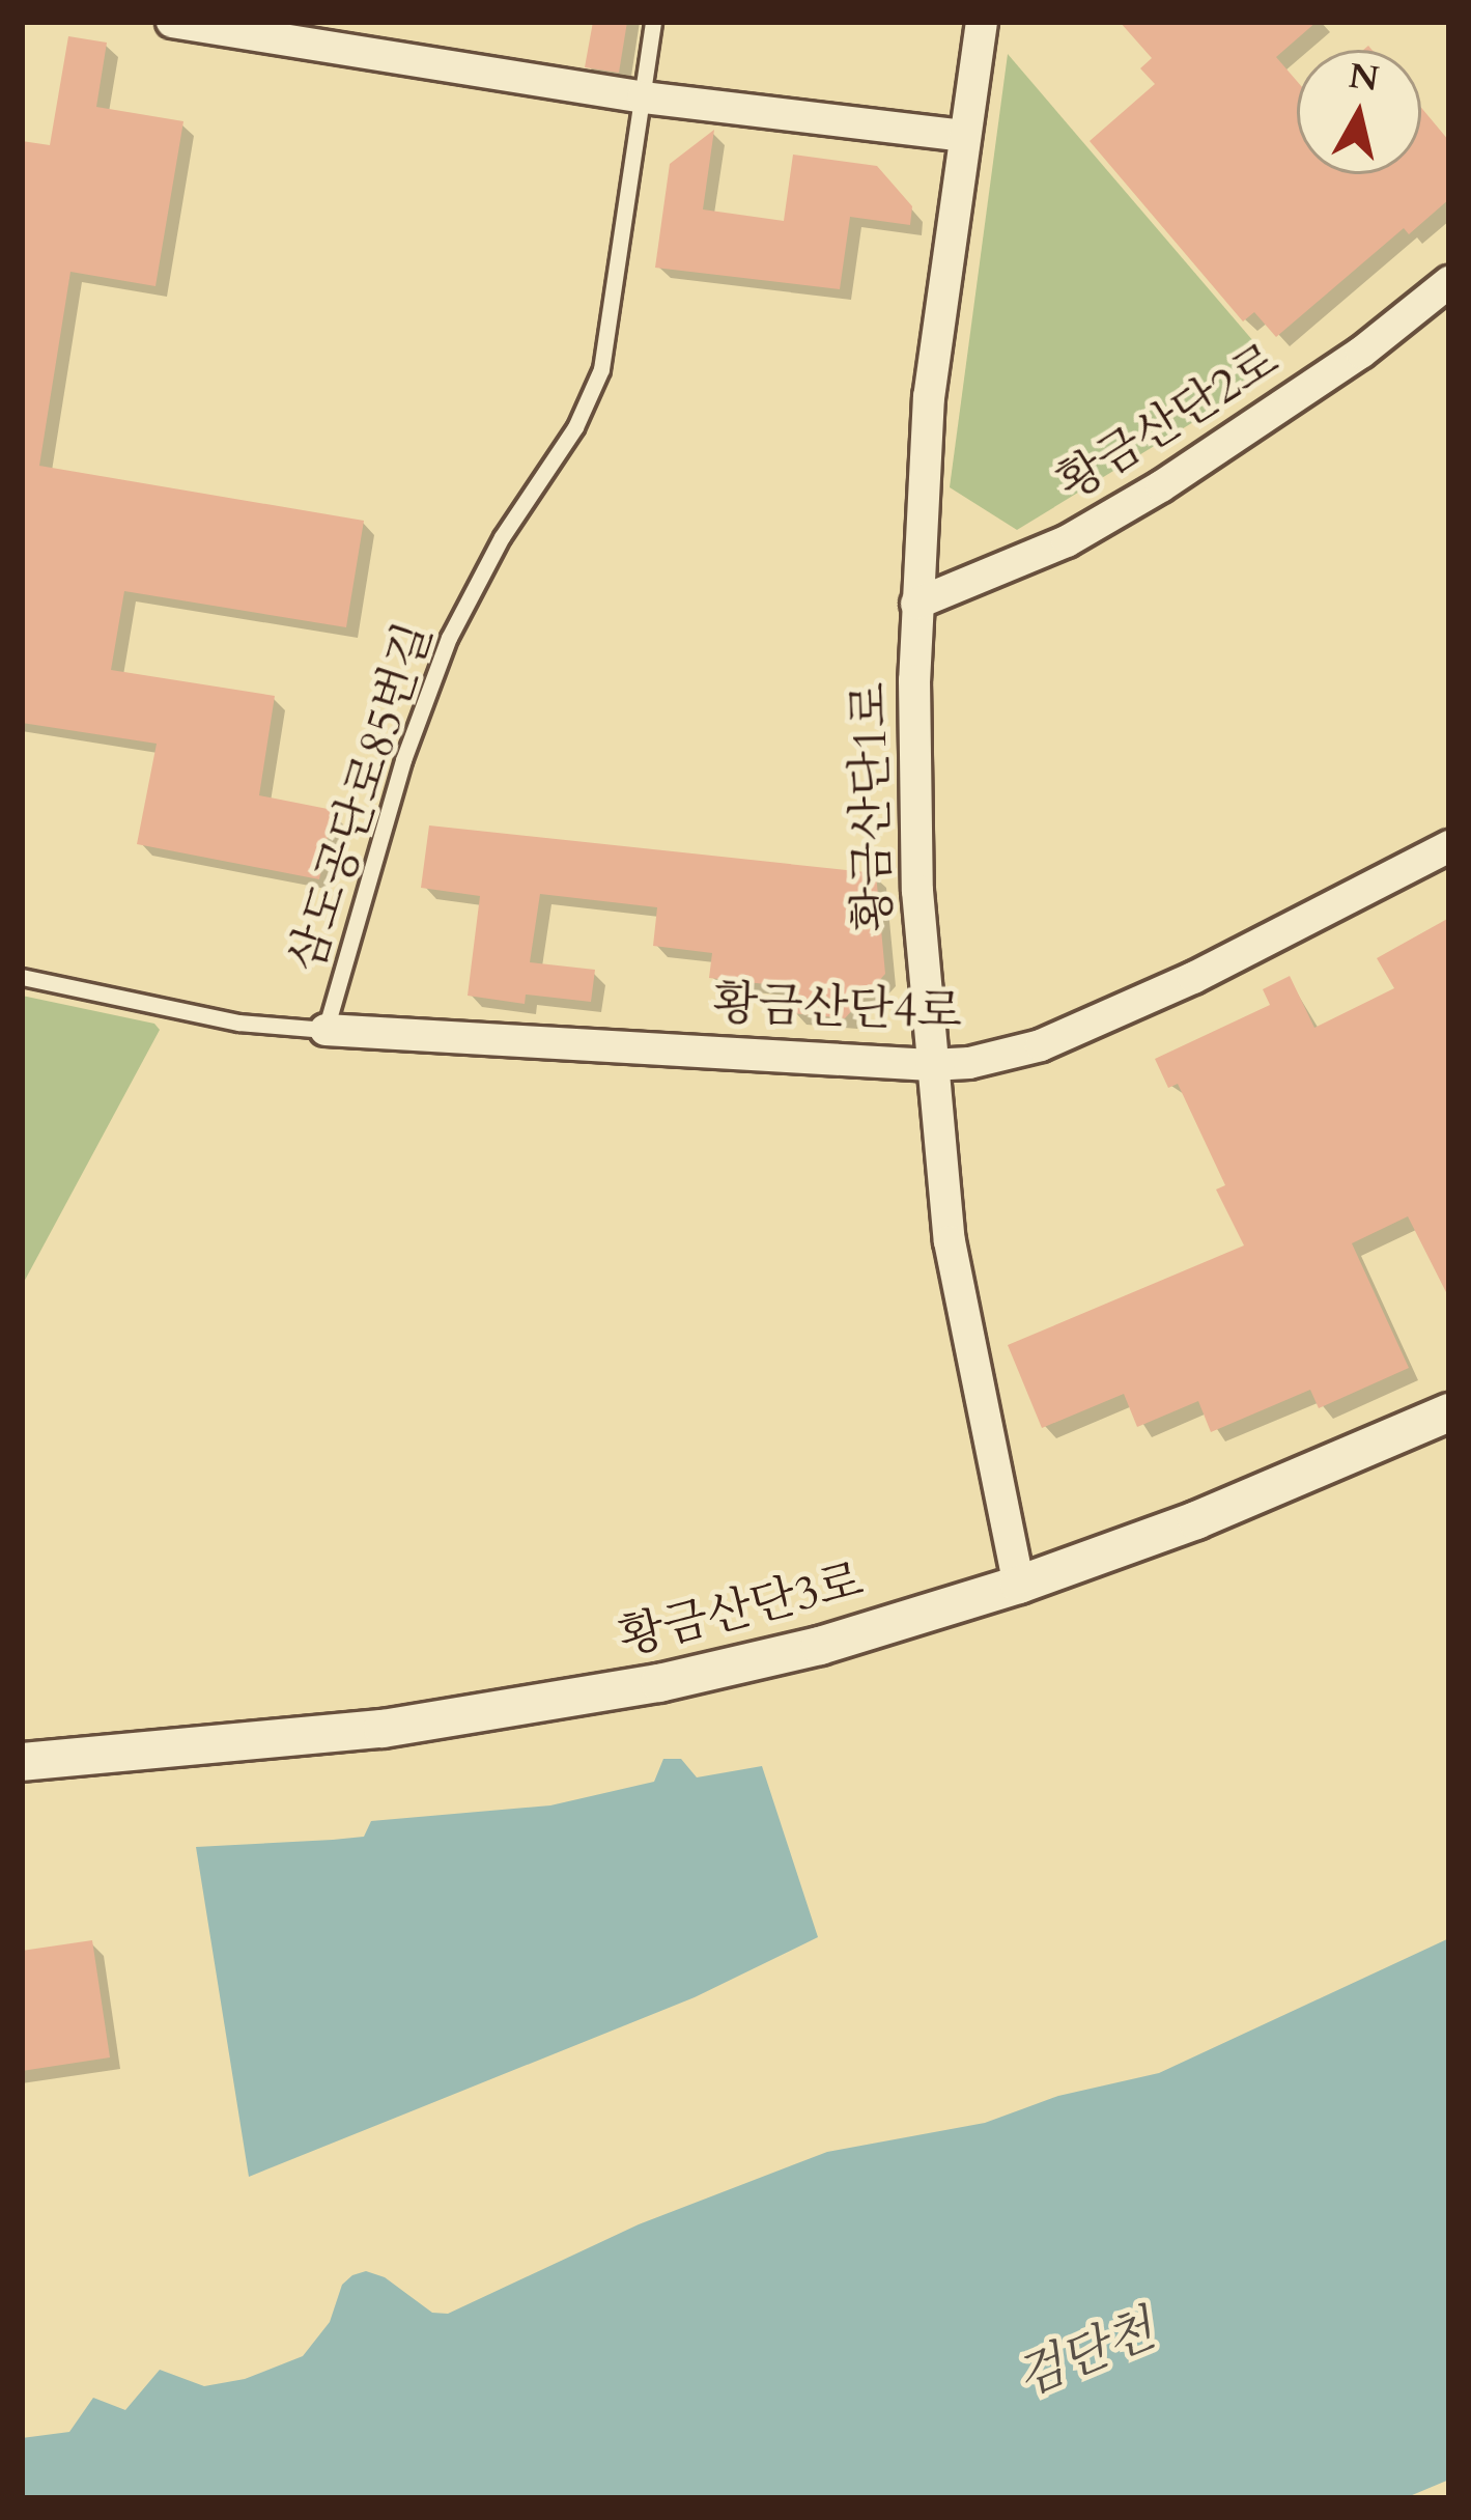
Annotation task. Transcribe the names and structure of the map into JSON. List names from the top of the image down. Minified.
{"streets":{"street":["황금산단2로","황금산단1로","황금산단4로","황금산단3로"],"lane":["삼도공단로85번길"]},"crossings":[["황금산단2로","황금산단1로"],["삼도공단로85번길","황금산단4로"],["황금산단1로","황금산단4로"],["황금산단1로","황금산단3로"]],"water":["검단천"],"north":"top"}
